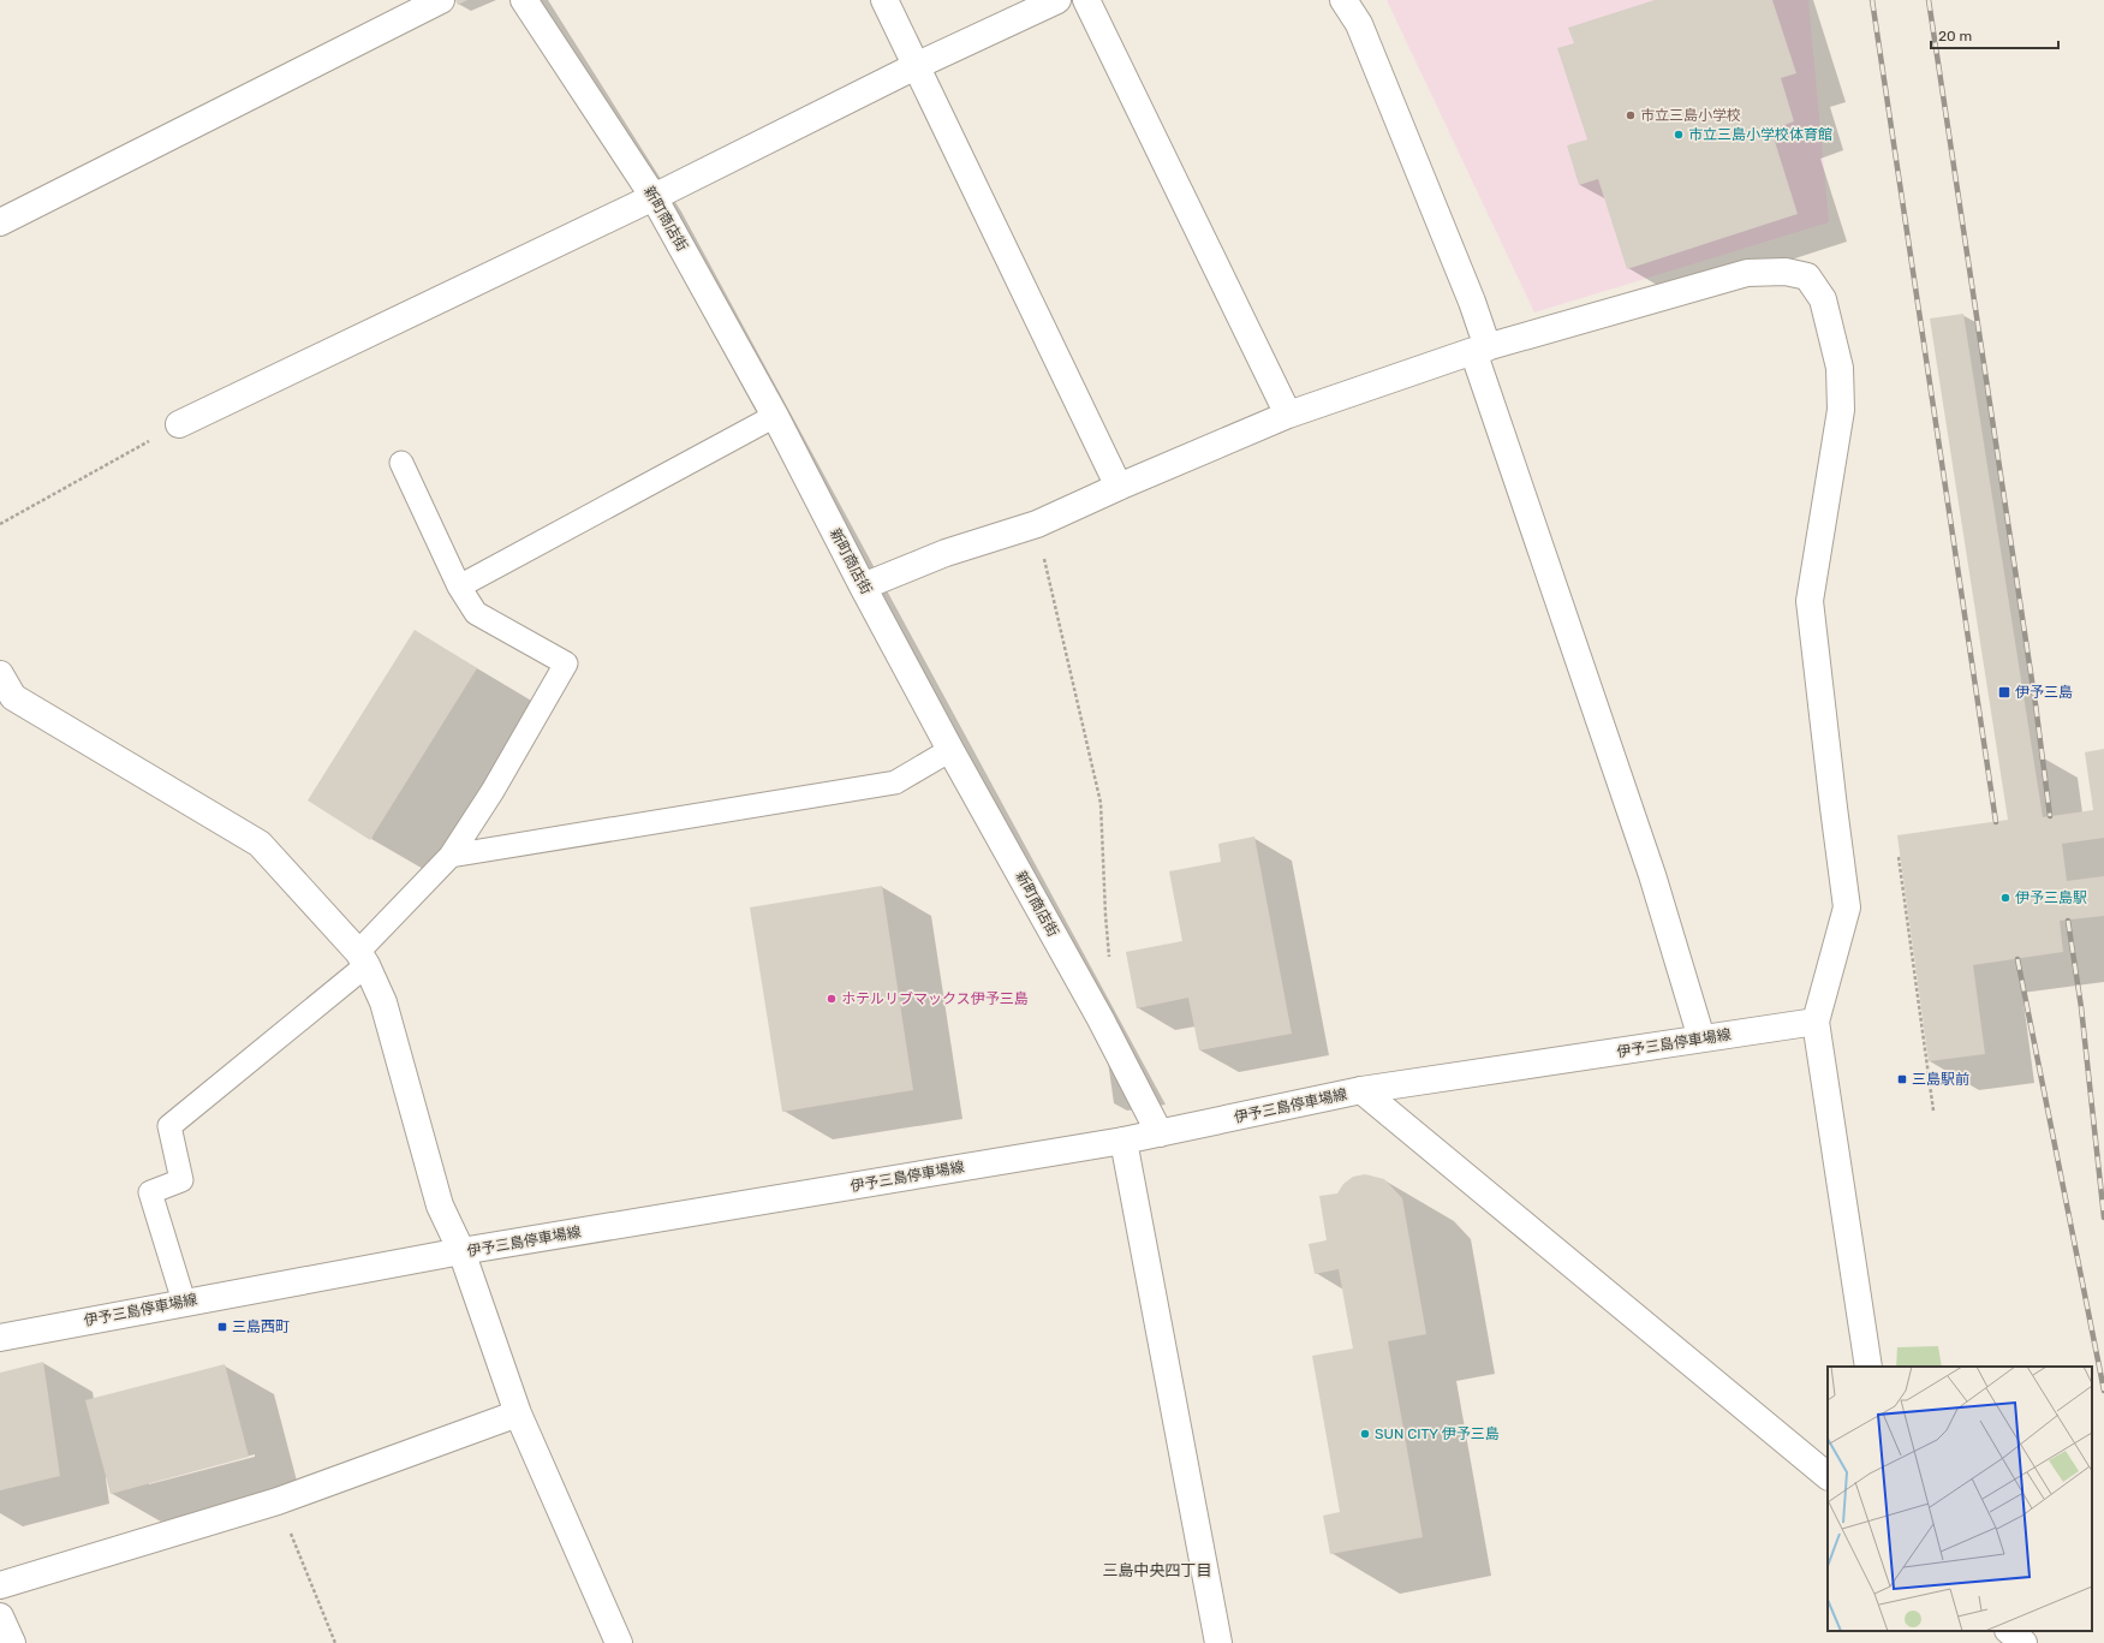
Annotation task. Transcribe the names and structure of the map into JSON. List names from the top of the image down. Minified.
{"streets":{"main road":["新町商店街","伊予三島停車場線"]},"crossings":[["新町商店街","伊予三島停車場線"]],"districts":["三島中央四丁目"],"places":{"other":["市立三島小学校","市立三島小学校体育館","伊予三島駅","ホテルリブマックス伊予三島","SUN CITY 伊予三島"],"transit":["伊予三島","三島駅前","三島西町"]},"scale_bar":"20 m"}
